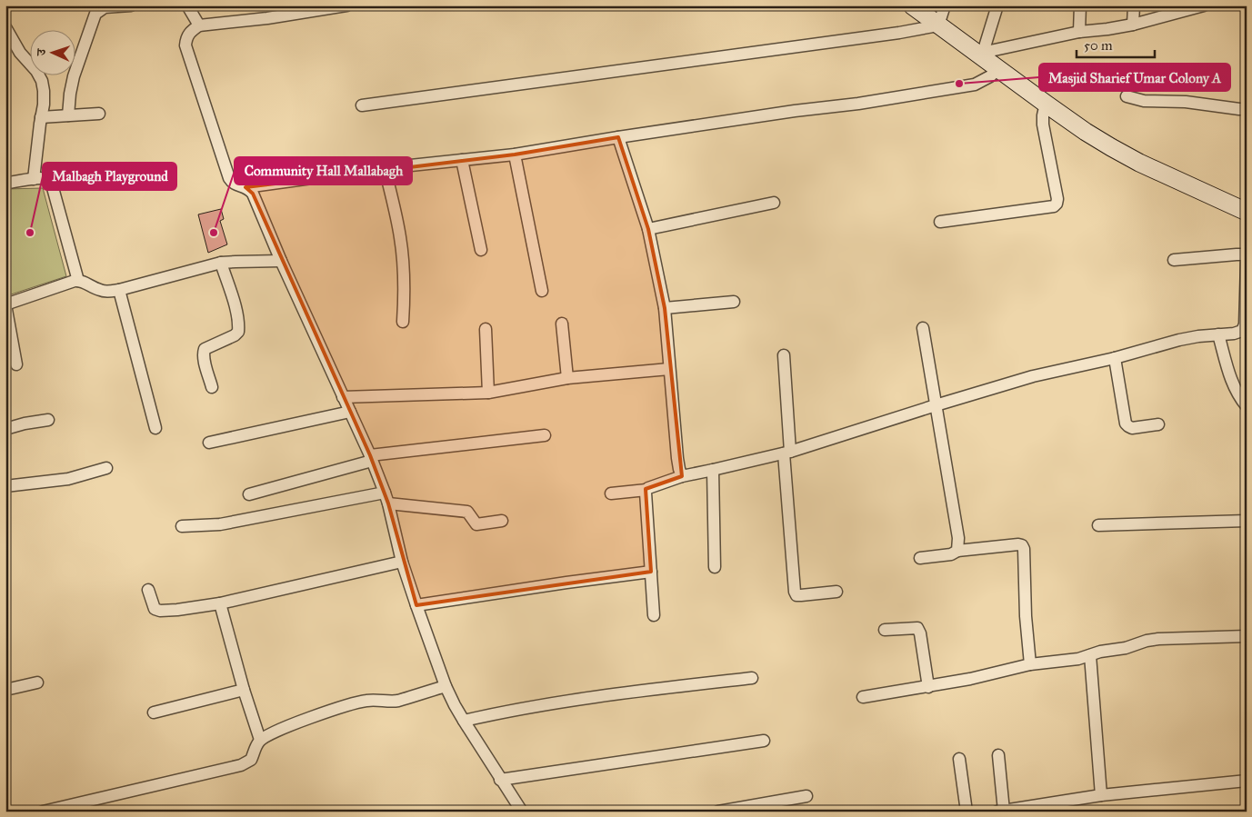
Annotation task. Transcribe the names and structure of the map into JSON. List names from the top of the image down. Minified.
{"places":["Masjid Sharief Umar Colony A","Malbagh Playground","Community Hall Mallabagh"],"scale_bar":"50 m","north":"left"}
